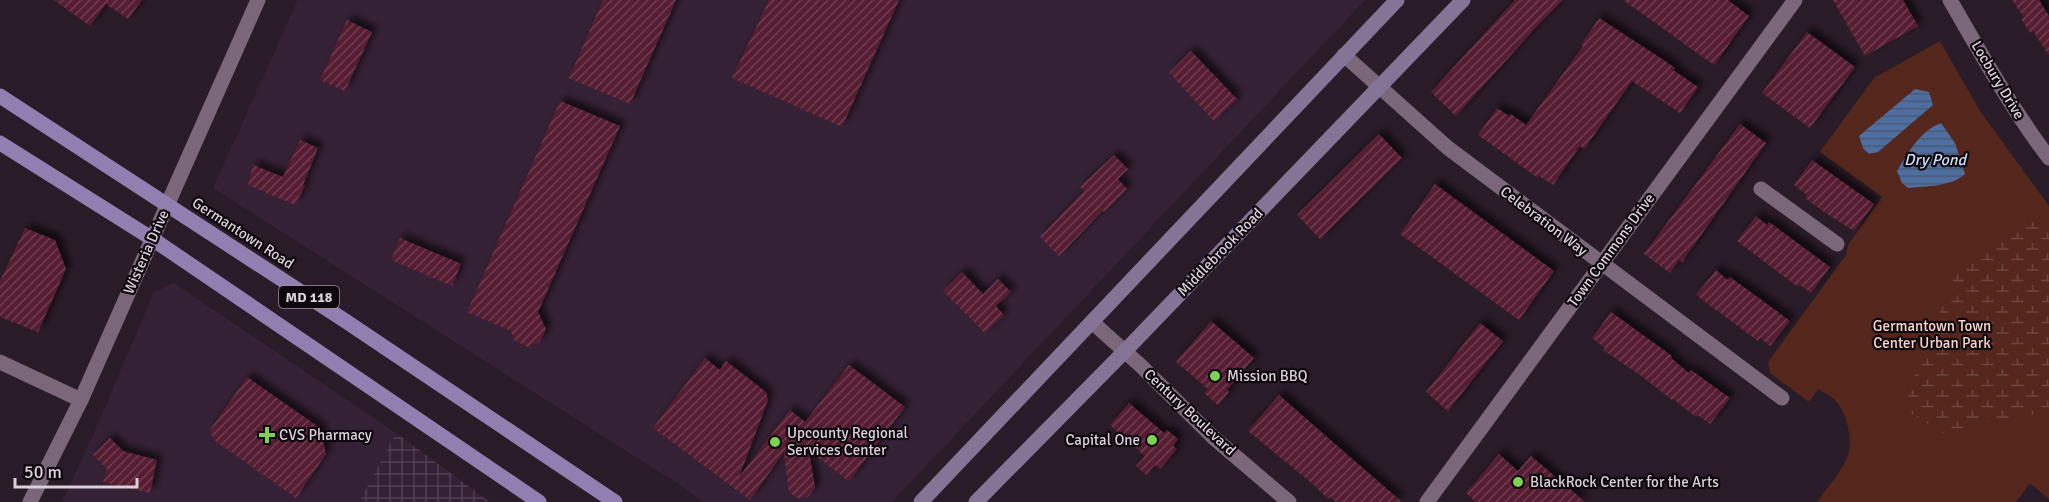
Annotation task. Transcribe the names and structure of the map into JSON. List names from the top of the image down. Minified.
{"streets":{"main road":["Germantown Road","Middlebrook Road","MD 118"],"street":["Locbury Drive","Celebration Way","Town Commons Drive","Wisteria Drive","Century Boulevard"]},"crossings":[["Celebration Way","Town Commons Drive"],["Celebration Way","Middlebrook Road"],["Germantown Road","Wisteria Drive"],["Wisteria Drive","MD 118"],["Middlebrook Road","Century Boulevard"]],"water":["Dry Pond"],"parks":["Germantown Town Center Urban Park"],"places":{"other":["Mission BBQ","Capital One","Upcounty Regional Services Center","BlackRock Center for the Arts"],"health":["CVS Pharmacy"]},"scale_bar":"50 m"}
